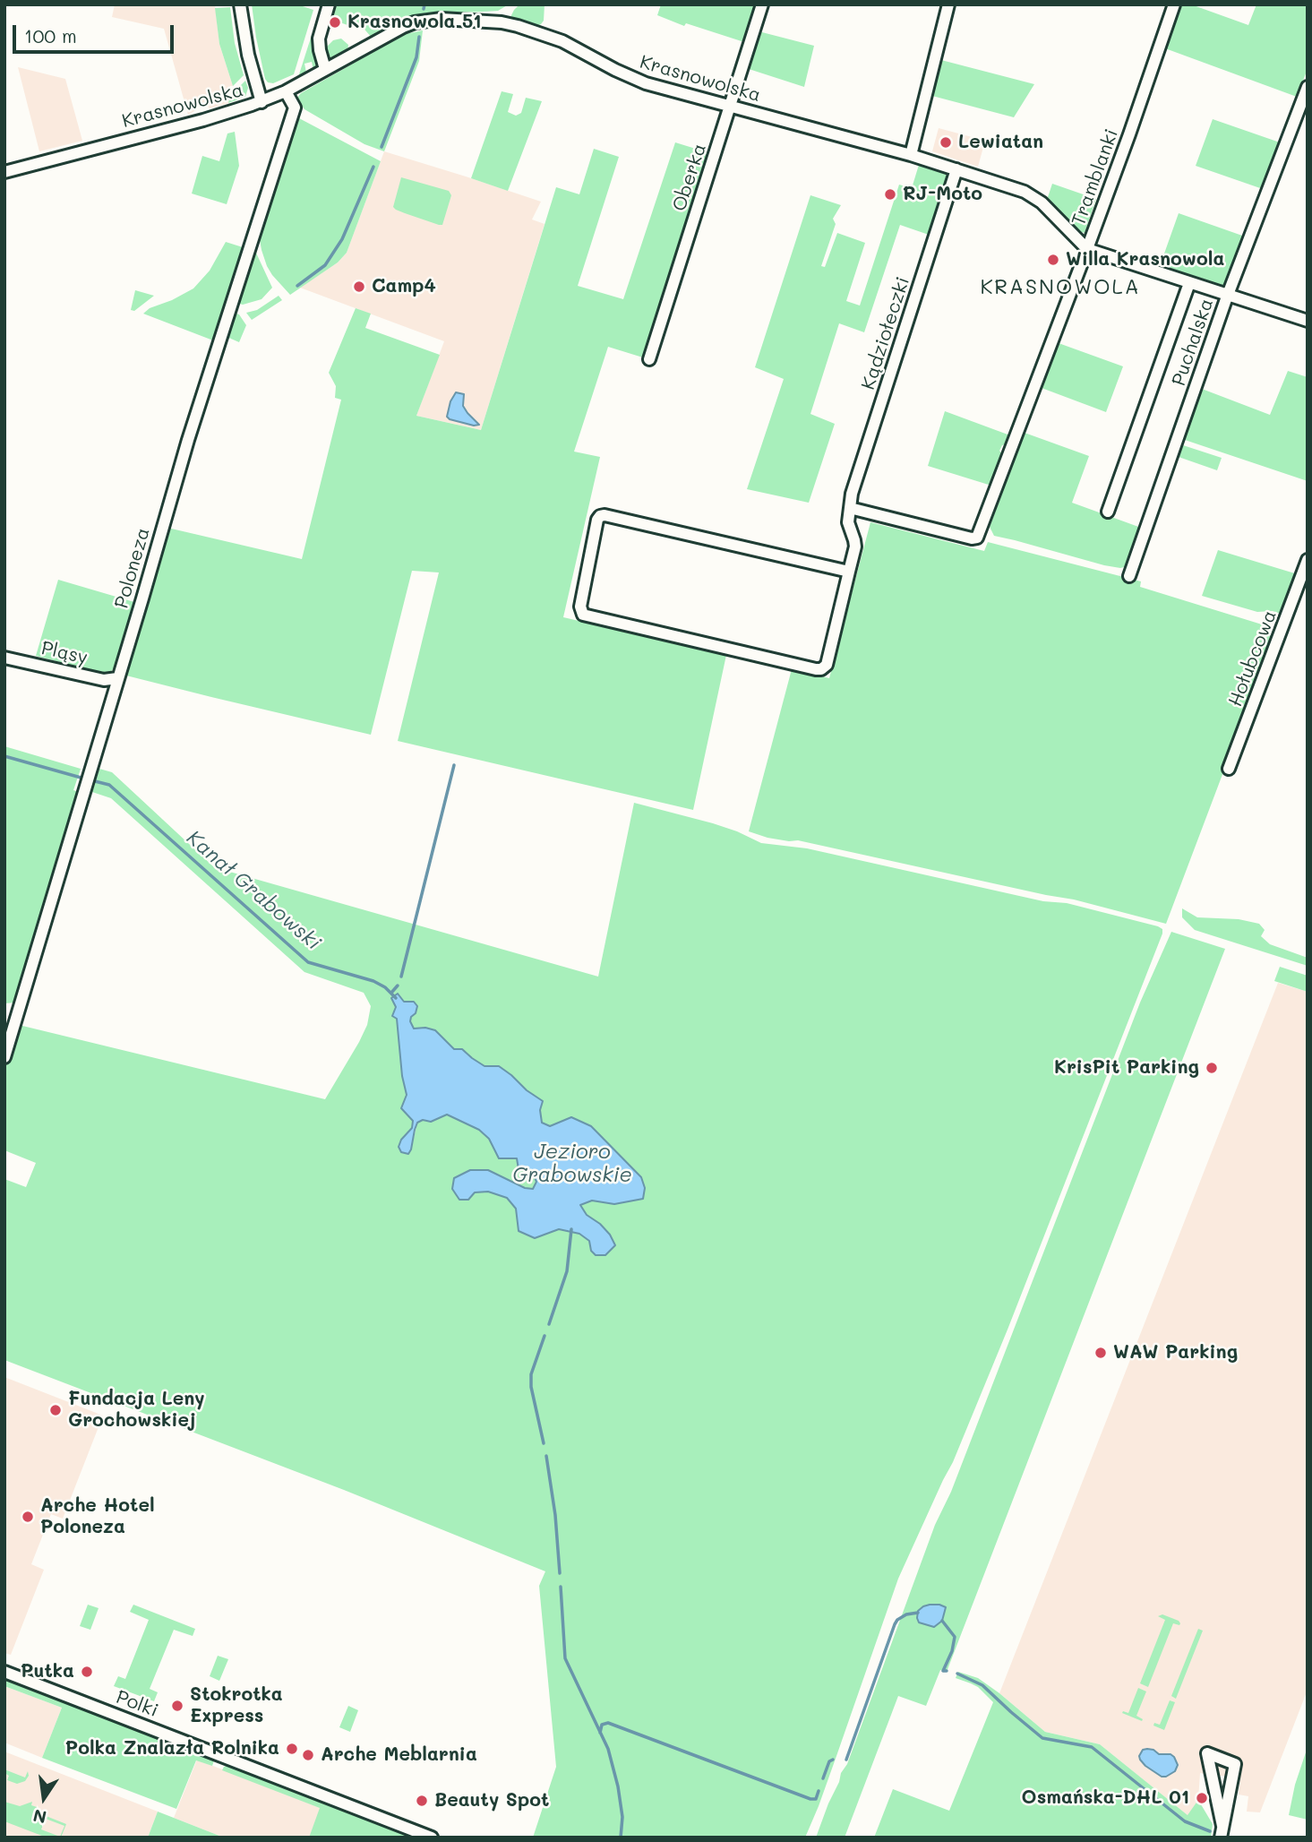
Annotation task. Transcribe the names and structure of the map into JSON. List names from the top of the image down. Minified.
{"streets":{"street":["Krasnowolska","Oberka","Tramblanki","Kądziołeczki","Puchalska","Poloneza","Pląsy","Hołubcowa","Polki"]},"crossings":[["Krasnowolska","Oberka"],["Krasnowolska","Tramblanki"],["Krasnowolska","Kądziołeczki"],["Krasnowolska","Puchalska"],["Krasnowolska","Poloneza"],["Tramblanki","Kądziołeczki"],["Poloneza","Pląsy"]],"districts":["KRASNOWOLA"],"water":["Kanał Grabowski","Jezioro Grabowskie"],"places":["Krasnowola 51","Lewiatan","RJ-Moto","Willa Krasnowola","Camp4","KrisPit Parking","WAW Parking","Fundacja Leny Grochowskiej","Arche Hotel Poloneza","Putka","Stokrotka Express","Polka Znalazła Rolnika","Arche Meblarnia","Osmańska-DHL 01","Beauty Spot"],"scale_bar":"100 m","north":"bottom"}
